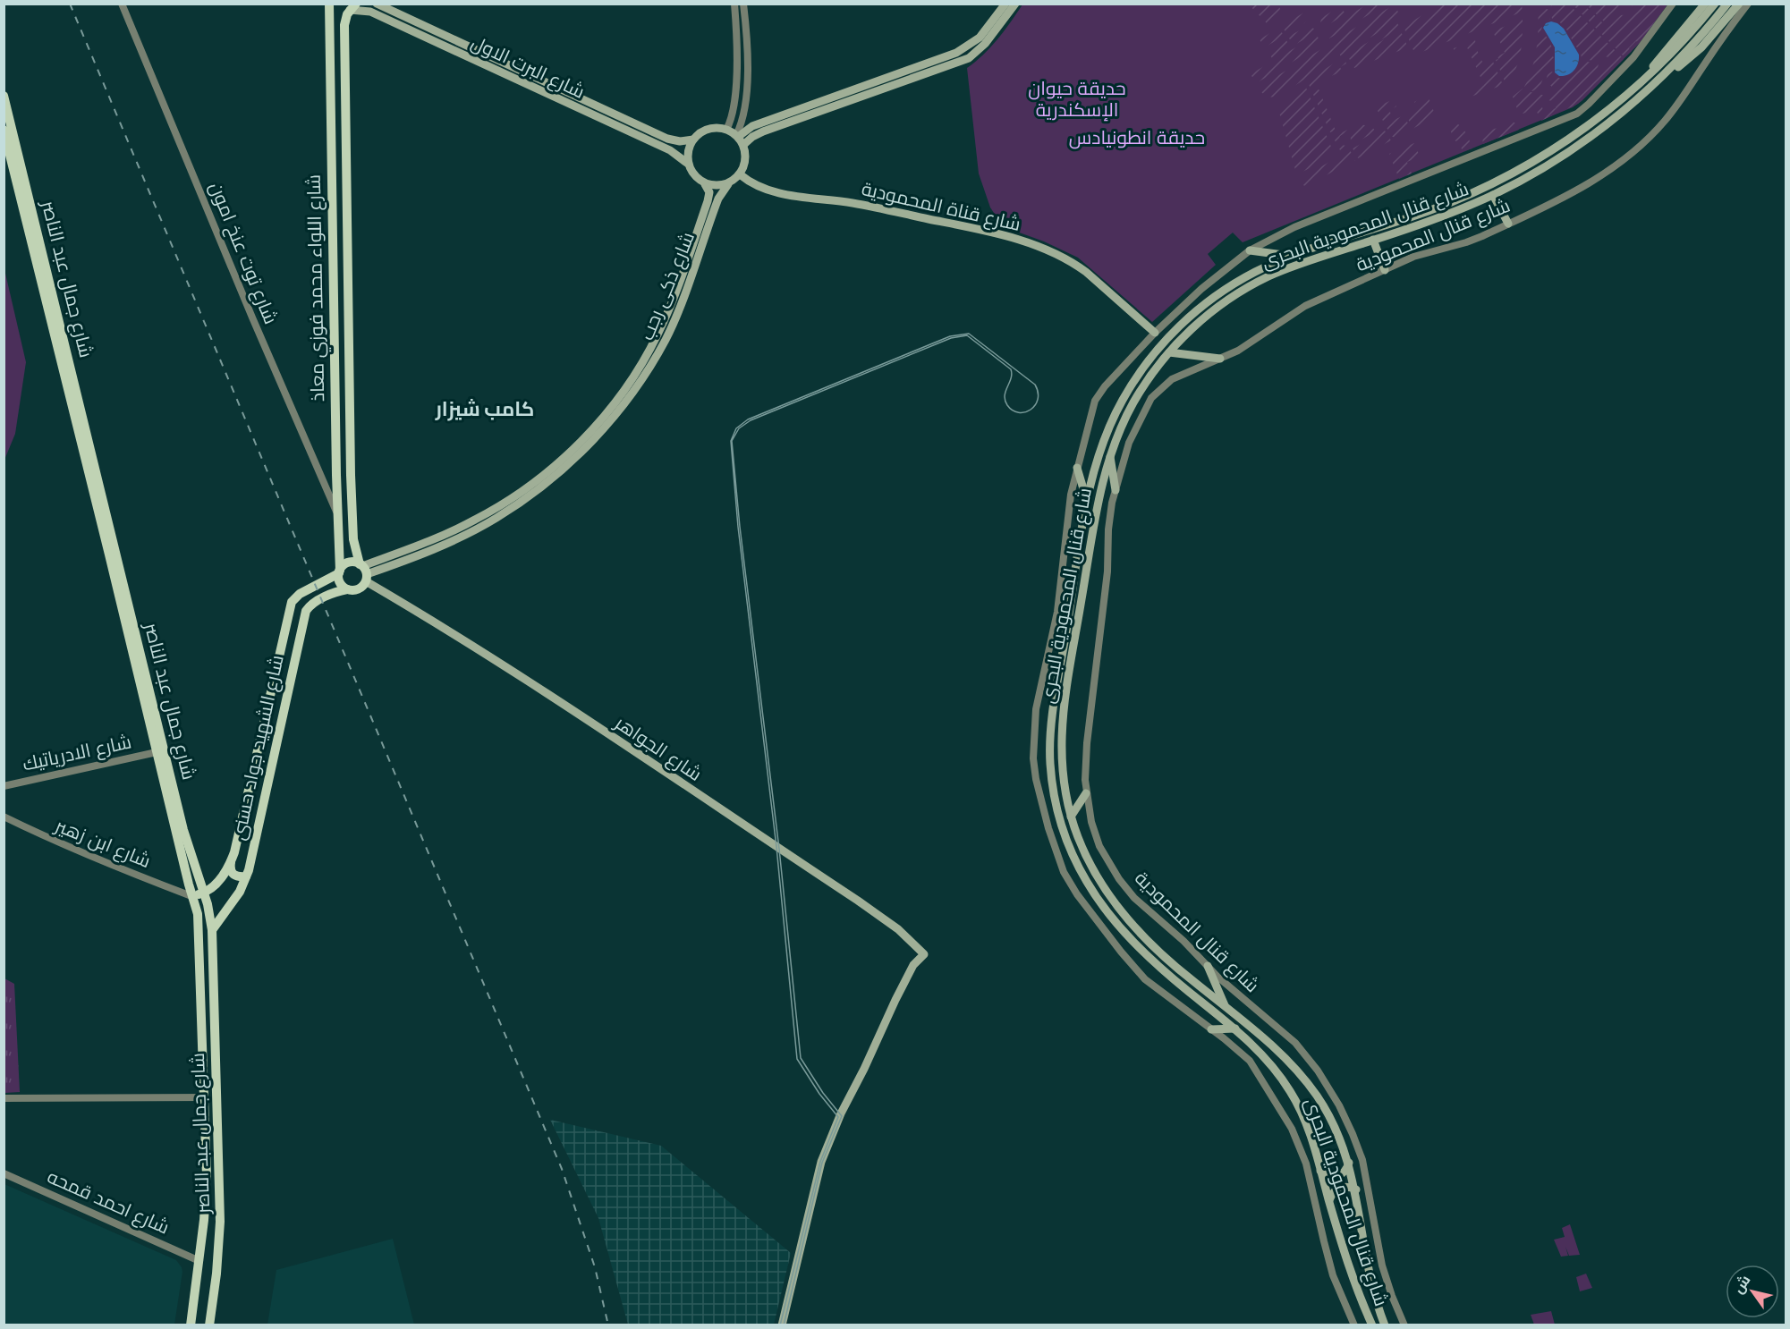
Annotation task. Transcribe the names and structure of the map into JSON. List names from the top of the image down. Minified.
{"streets":{"main road":["شارع البرت الاول","شارع قناة المحمودية","شارع قنال المحمودية البحرى","شارع جمال عبد الناصر","شارع ذكى رجب","شارع اللواء محمد فوزي معاذ","شارع الشهيد جواد حسنى","شارع الجواهر"],"street":["شارع قنال المحمودية","شارع توت عنخ امون","شارع الادرياتيك","شارع ابن زهير","شارع احمد قمحه"]},"crossings":[["شارع البرت الاول","شارع قناة المحمودية"],["شارع البرت الاول","شارع ذكى رجب"],["شارع البرت الاول","شارع اللواء محمد فوزي معاذ"],["شارع قناة المحمودية","شارع ذكى رجب"],["شارع توت عنخ امون","شارع اللواء محمد فوزي معاذ"],["شارع جمال عبد الناصر","شارع الشهيد جواد حسنى"],["شارع جمال عبد الناصر","شارع الادرياتيك"],["شارع جمال عبد الناصر","شارع ابن زهير"],["شارع جمال عبد الناصر","شارع احمد قمحه"],["شارع ذكى رجب","شارع اللواء محمد فوزي معاذ"],["شارع ذكى رجب","شارع الشهيد جواد حسنى"],["شارع ذكى رجب","شارع الجواهر"],["شارع اللواء محمد فوزي معاذ","شارع الشهيد جواد حسنى"],["شارع اللواء محمد فوزي معاذ","شارع الجواهر"],["شارع الشهيد جواد حسنى","شارع الجواهر"],["شارع الشهيد جواد حسنى","شارع ابن زهير"]],"districts":["كامب شيزار"],"parks":["حديقة حيوان الإسكندرية","حديقة انطونيادس"],"north":"top left"}
